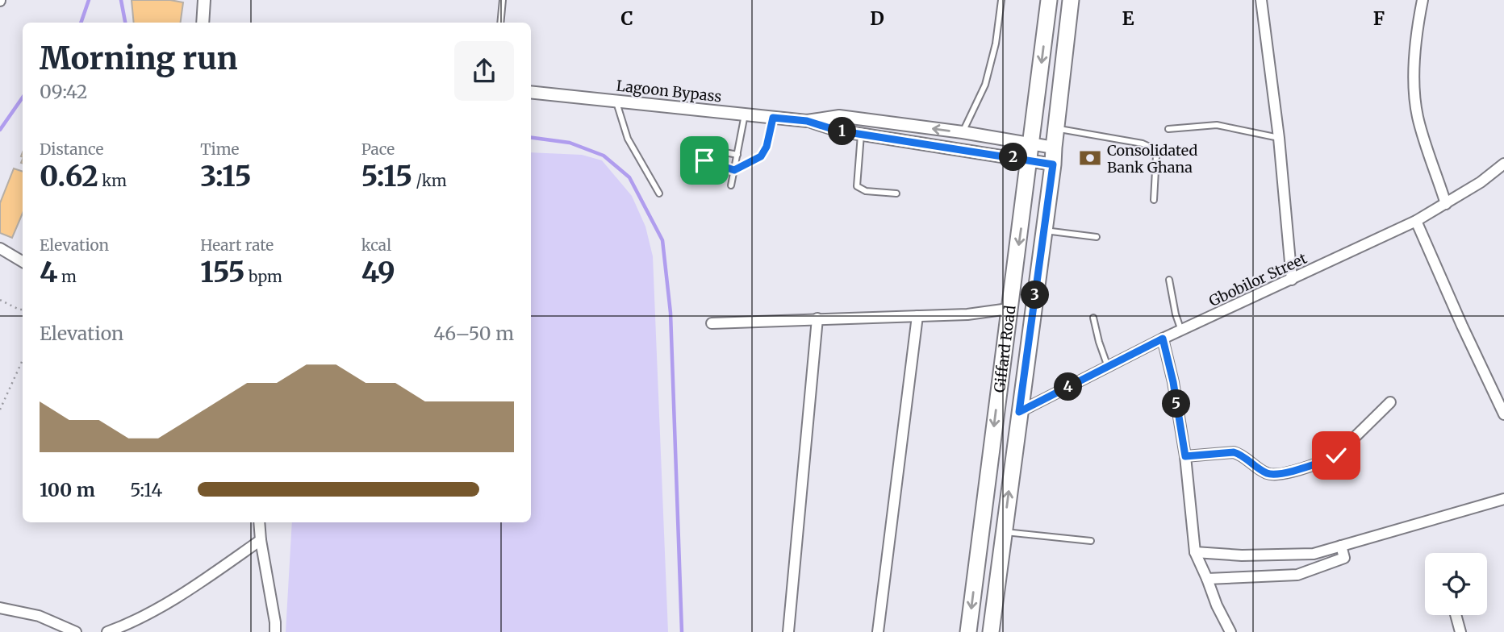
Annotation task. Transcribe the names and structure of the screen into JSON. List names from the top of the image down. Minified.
{"streets":{"main road":["Giffard Road"],"street":["Lagoon Bypass","Gbobilor Street"]},"crossings":[["Lagoon Bypass","Giffard Road"],["Gbobilor Street","Giffard Road"]],"places":{"bank":["Consolidated Bank Ghana"]},"page":{"heading":["Morning run","09:42"],"pins":["1","2","3","4","5"],"stats":[["Distance","0.62 km"],["Time","3:15"],["Pace","5:15 /km"],["Elevation","4 m"],["Heart rate","155 bpm"],["kcal","49"]],"chart":["Elevation","46–50 m"],"list":[{"name":"100 m","note":"5:14"}]},"grid":{"columns":["C","D","E","F"]}}
